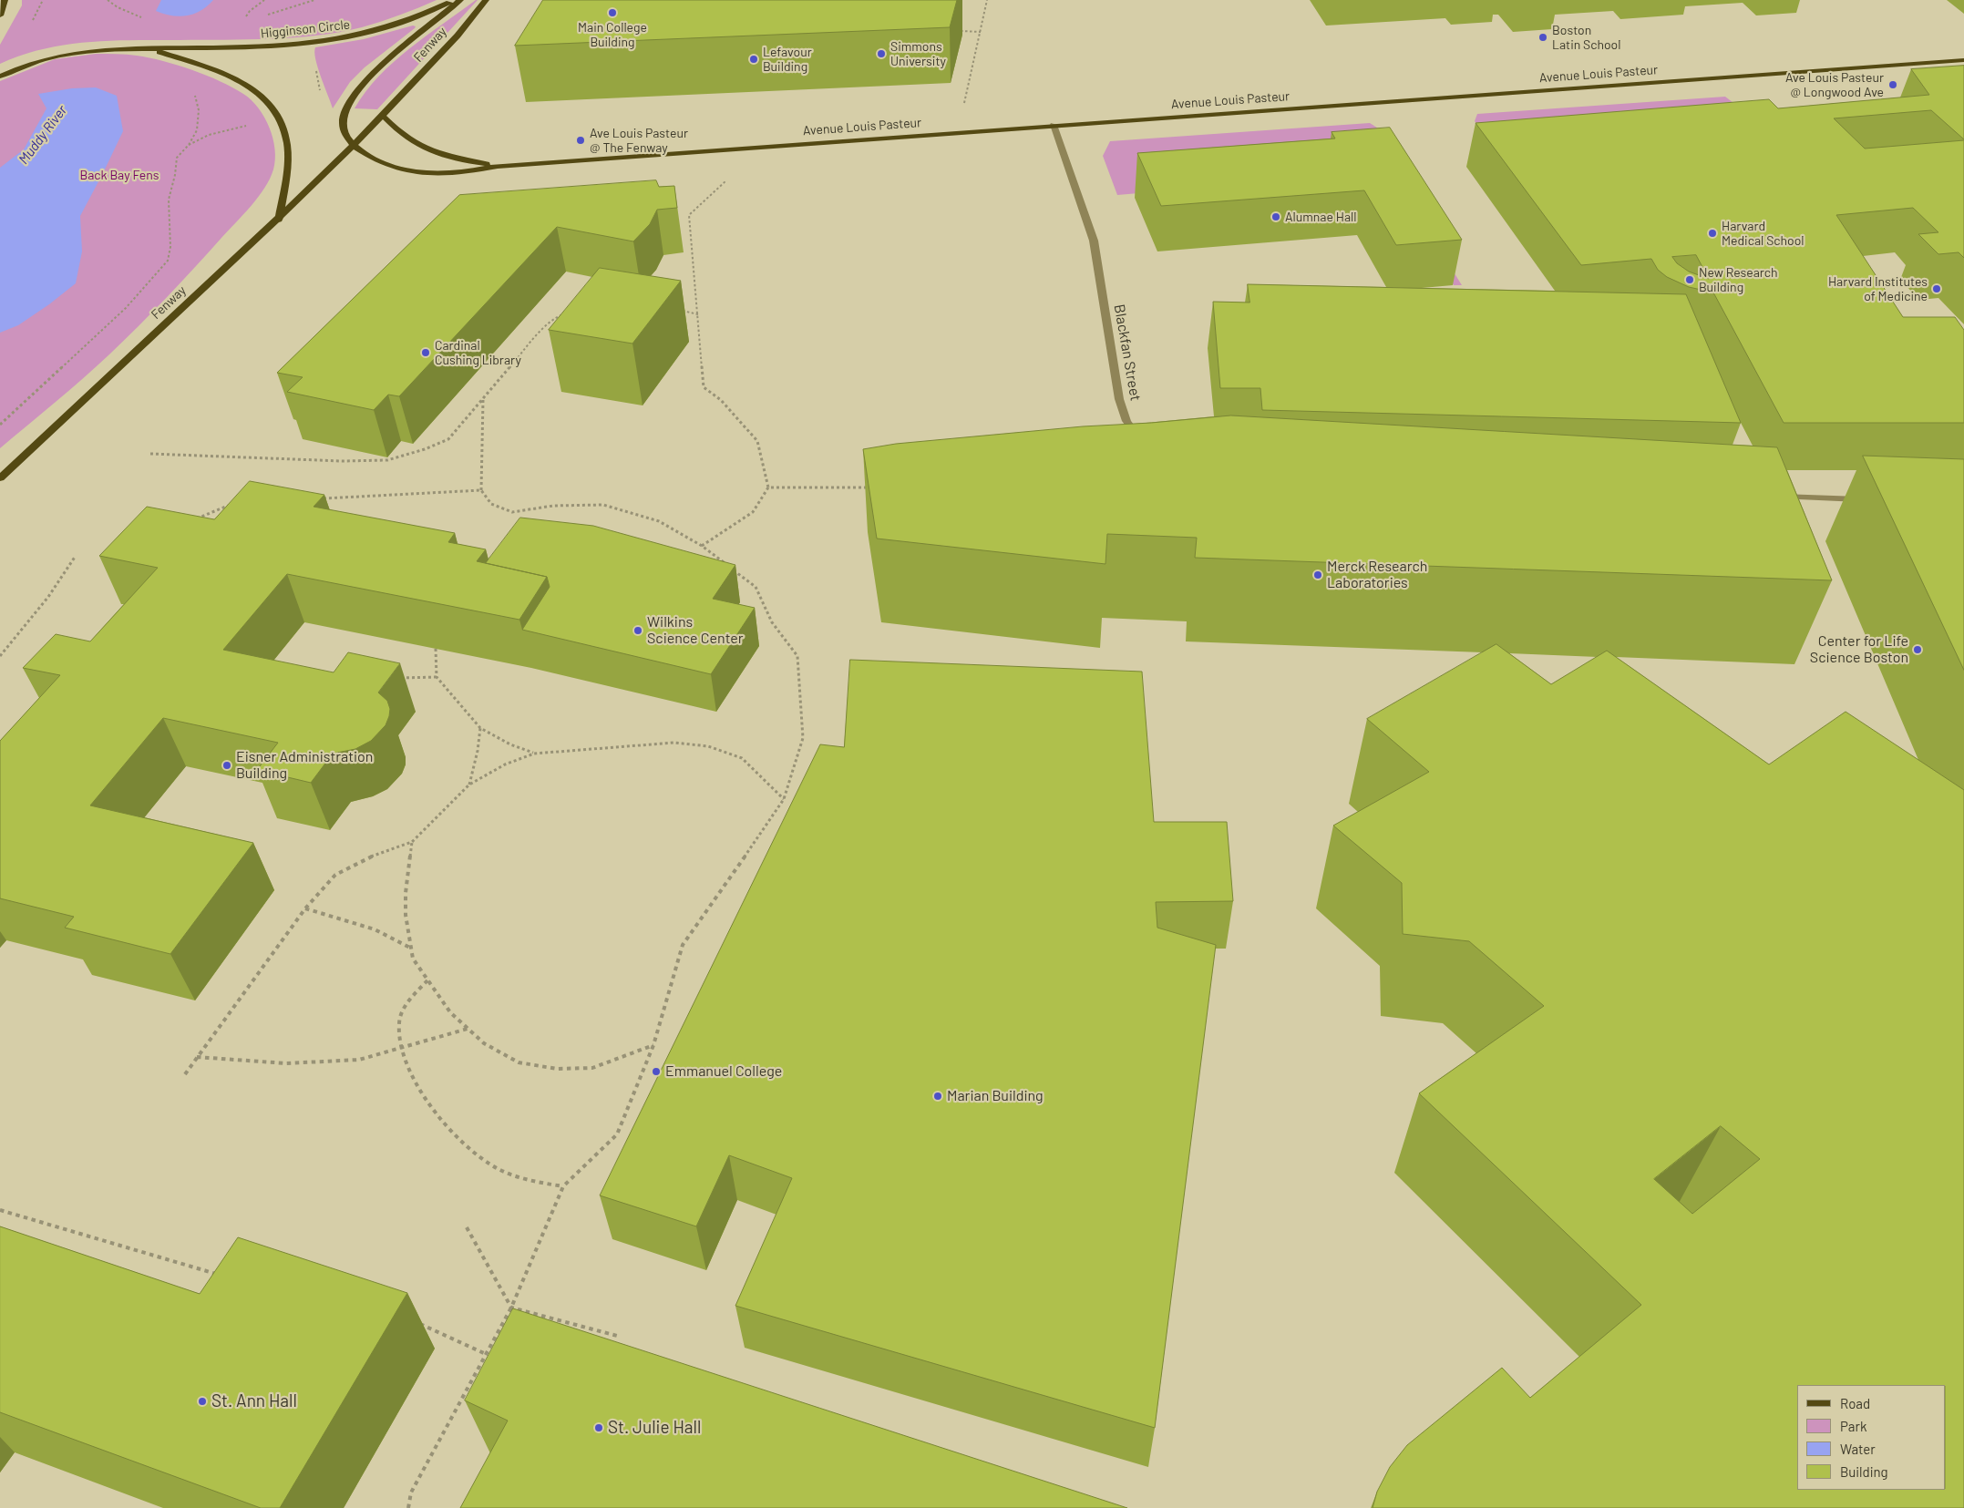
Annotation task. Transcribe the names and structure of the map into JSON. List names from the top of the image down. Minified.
{"streets":{"main road":["Higginson Circle","Fenway","Avenue Louis Pasteur"],"street":["Blackfan Street"]},"crossings":[["Higginson Circle","Fenway"],["Fenway","Avenue Louis Pasteur"],["Avenue Louis Pasteur","Blackfan Street"]],"water":["Muddy River"],"parks":["Back Bay Fens"],"places":["Main College Building","Boston Latin School","Simmons University","Lefavour Building","Ave Louis Pasteur @ Longwood Ave","Ave Louis Pasteur @ The Fenway","Alumnae Hall","Harvard Medical School","New Research Building","Harvard Institutes of Medicine","Cardinal Cushing Library","Merck Research Laboratories","Wilkins Science Center","Center for Life Science Boston","Eisner Administration Building","Emmanuel College","Marian Building","St. Ann Hall","St. Julie Hall"],"legend":["Road","Park","Water","Building"]}
